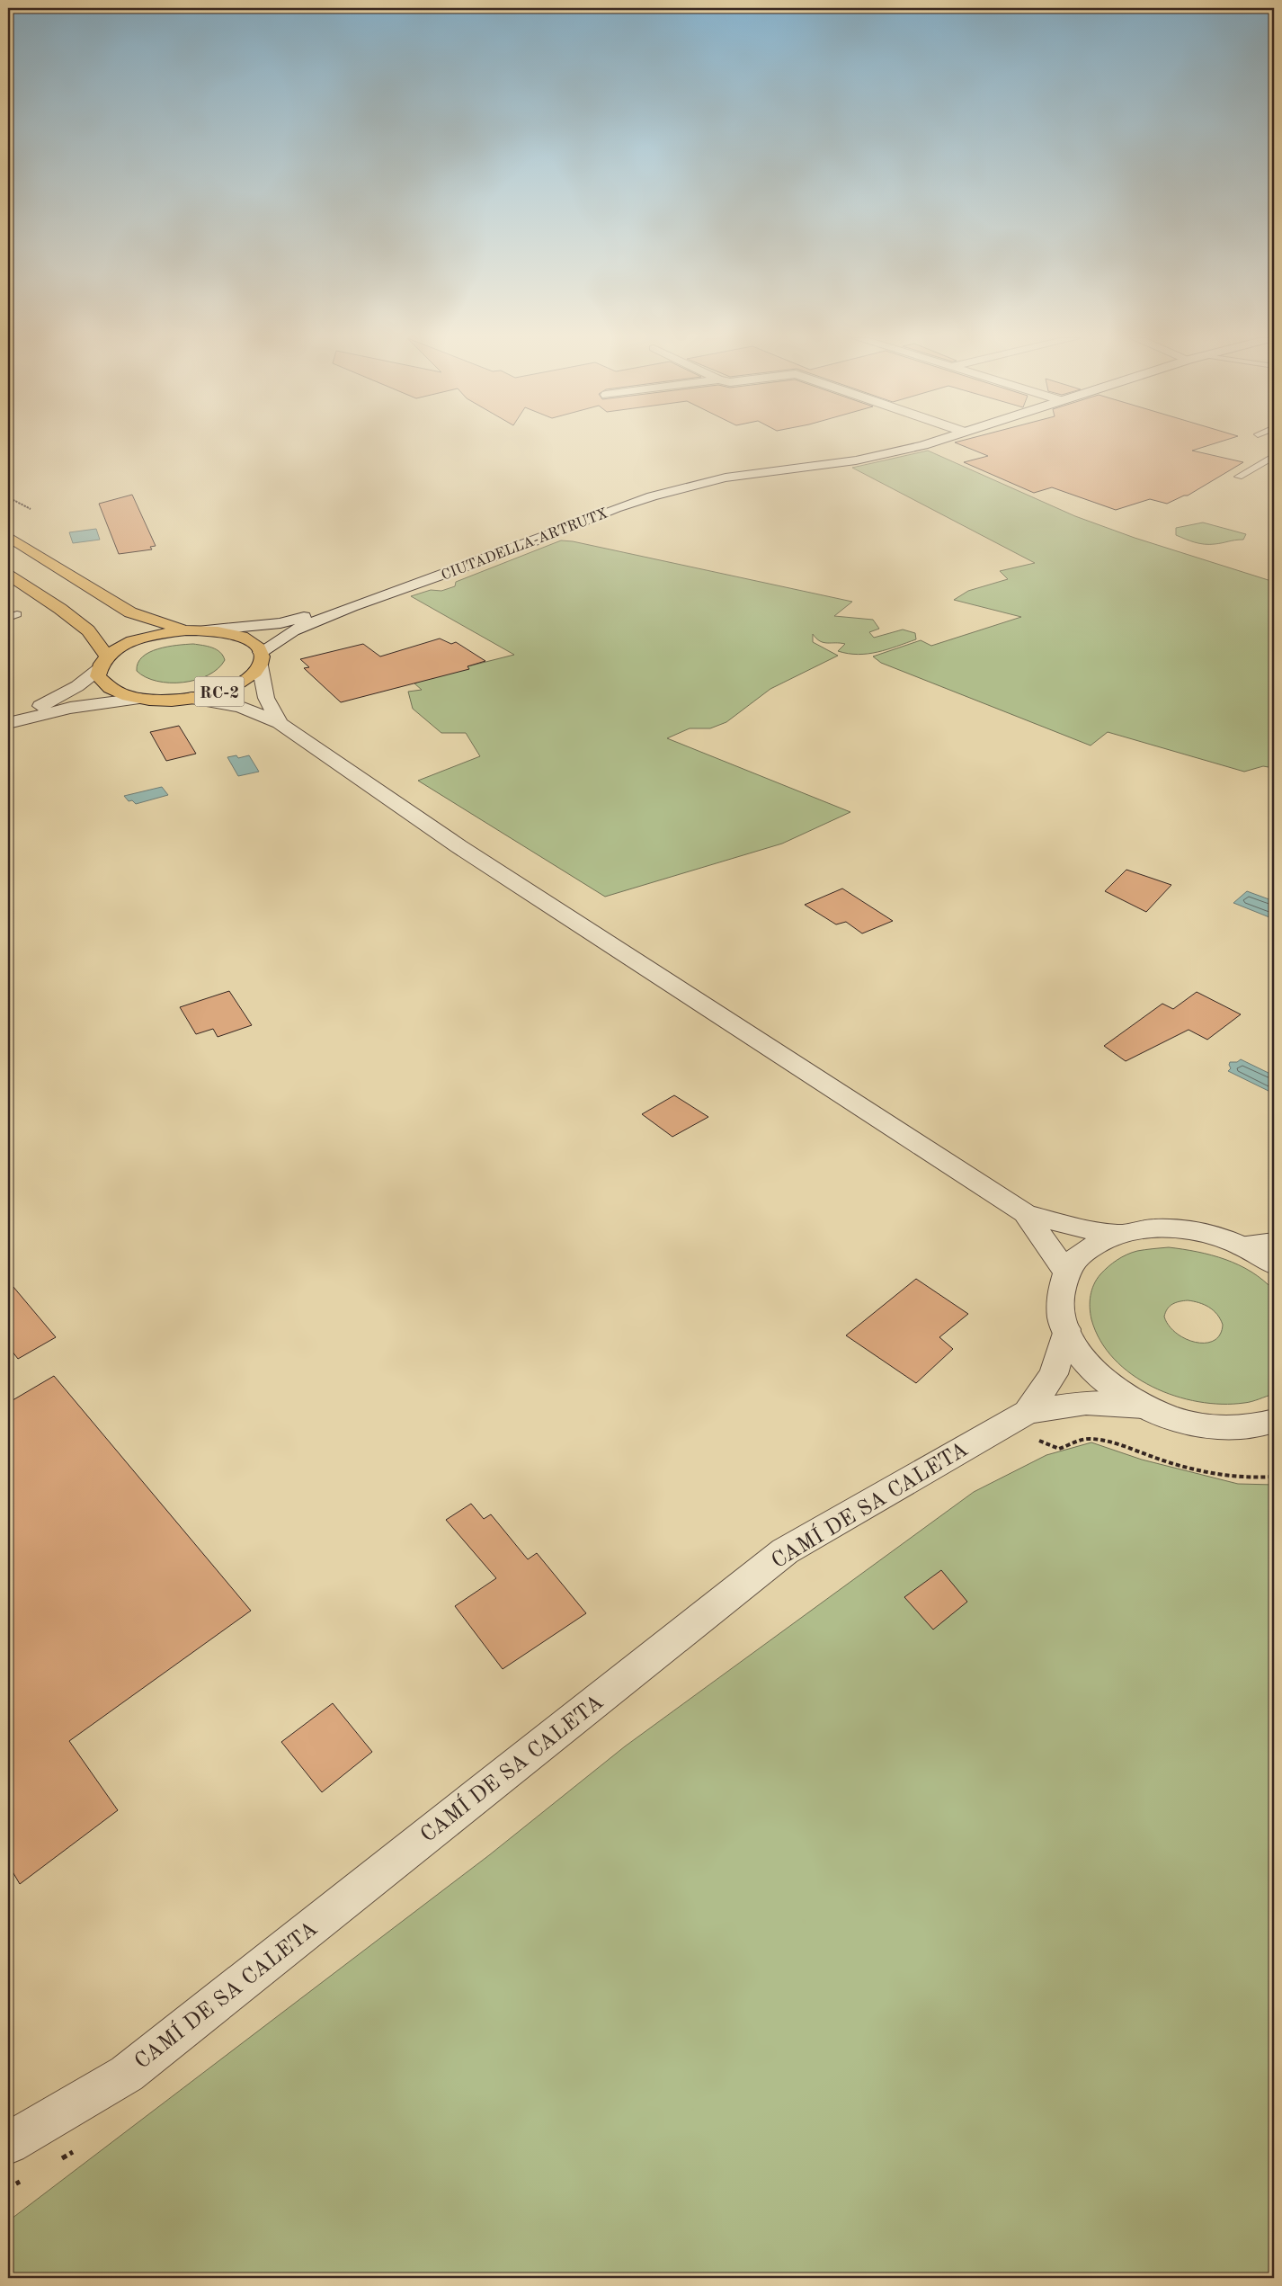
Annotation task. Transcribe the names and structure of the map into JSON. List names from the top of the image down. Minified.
{"streets":{"main road":["RC-2"],"street":["CIUTADELLA-ARTRUTX","CAMÍ DE SA CALETA"]},"crossings":[["CIUTADELLA-ARTRUTX","RC-2"]]}
